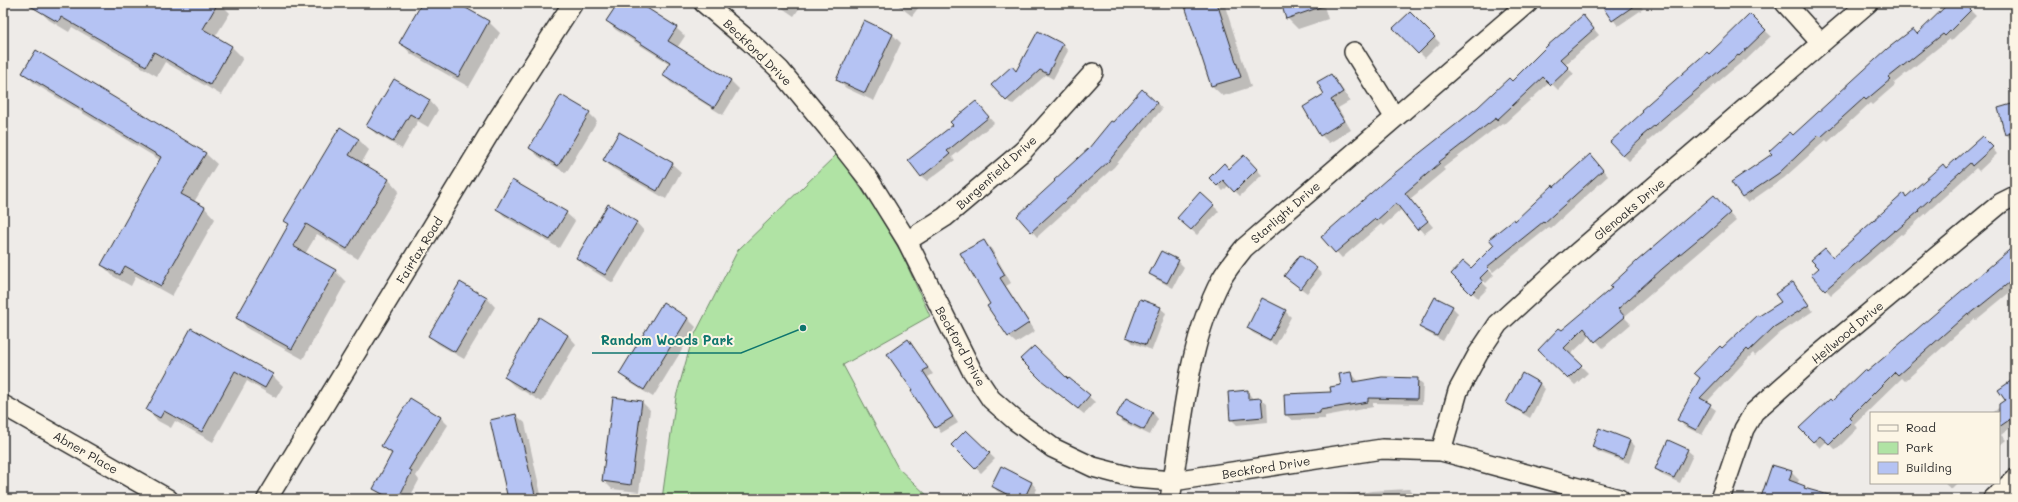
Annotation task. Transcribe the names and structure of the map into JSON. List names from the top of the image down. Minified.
{"streets":{"street":["Beckford Drive","Burgenfield Drive","Glenoaks Drive","Starlight Drive","Fairfax Road","Heilwood Drive","Abner Place"]},"crossings":[["Beckford Drive","Burgenfield Drive"],["Beckford Drive","Glenoaks Drive"],["Beckford Drive","Starlight Drive"]],"places":["Random Woods Park"],"legend":["Road","Park","Building"]}
